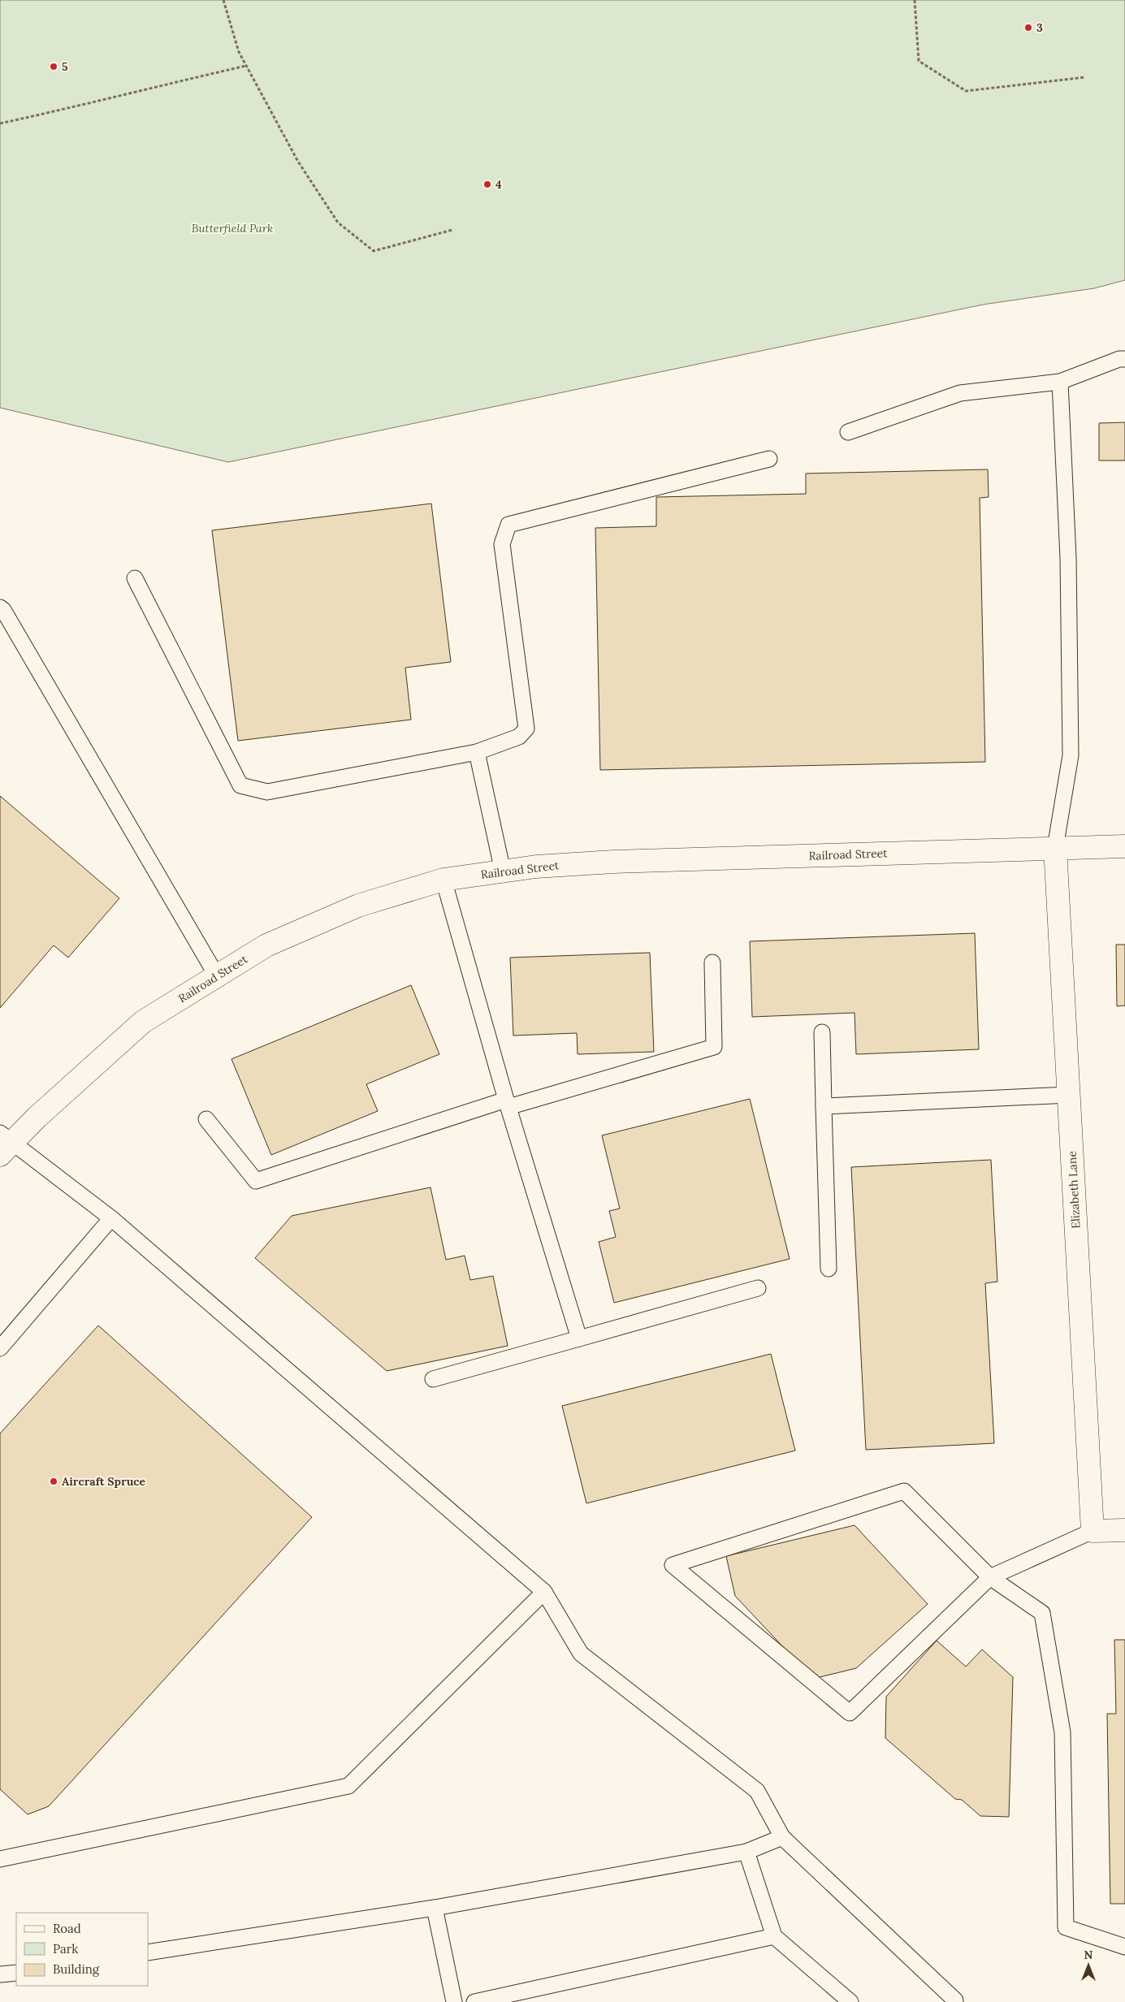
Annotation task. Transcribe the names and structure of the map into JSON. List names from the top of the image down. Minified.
{"streets":{"main road":["Railroad Street","Elizabeth Lane"]},"crossings":[["Railroad Street","Elizabeth Lane"]],"parks":["Butterfield Park"],"places":["3","5","4","Aircraft Spruce"],"legend":["Road","Park","Building"],"north":"top"}
